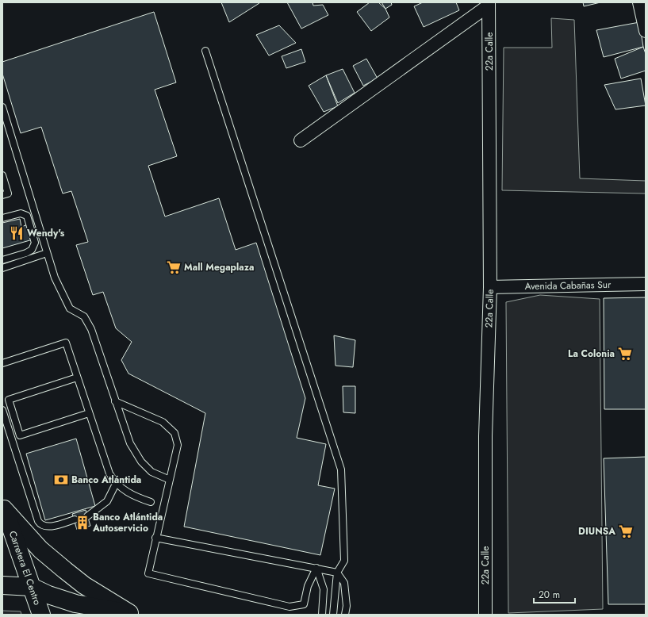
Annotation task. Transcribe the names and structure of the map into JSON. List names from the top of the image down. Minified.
{"streets":{"main road":["Carretera El Centro"],"street":["22a Calle","Avenida Cabañas Sur"]},"crossings":[["22a Calle","Avenida Cabañas Sur"]],"places":{"restaurant":["Wendy's"],"supermarket":["Mall Megaplaza","La Colonia","DIUNSA"],"bank":["Banco Atlántida"],"building":["Banco Atlántida Autoservicio"]},"scale_bar":"20 m"}
